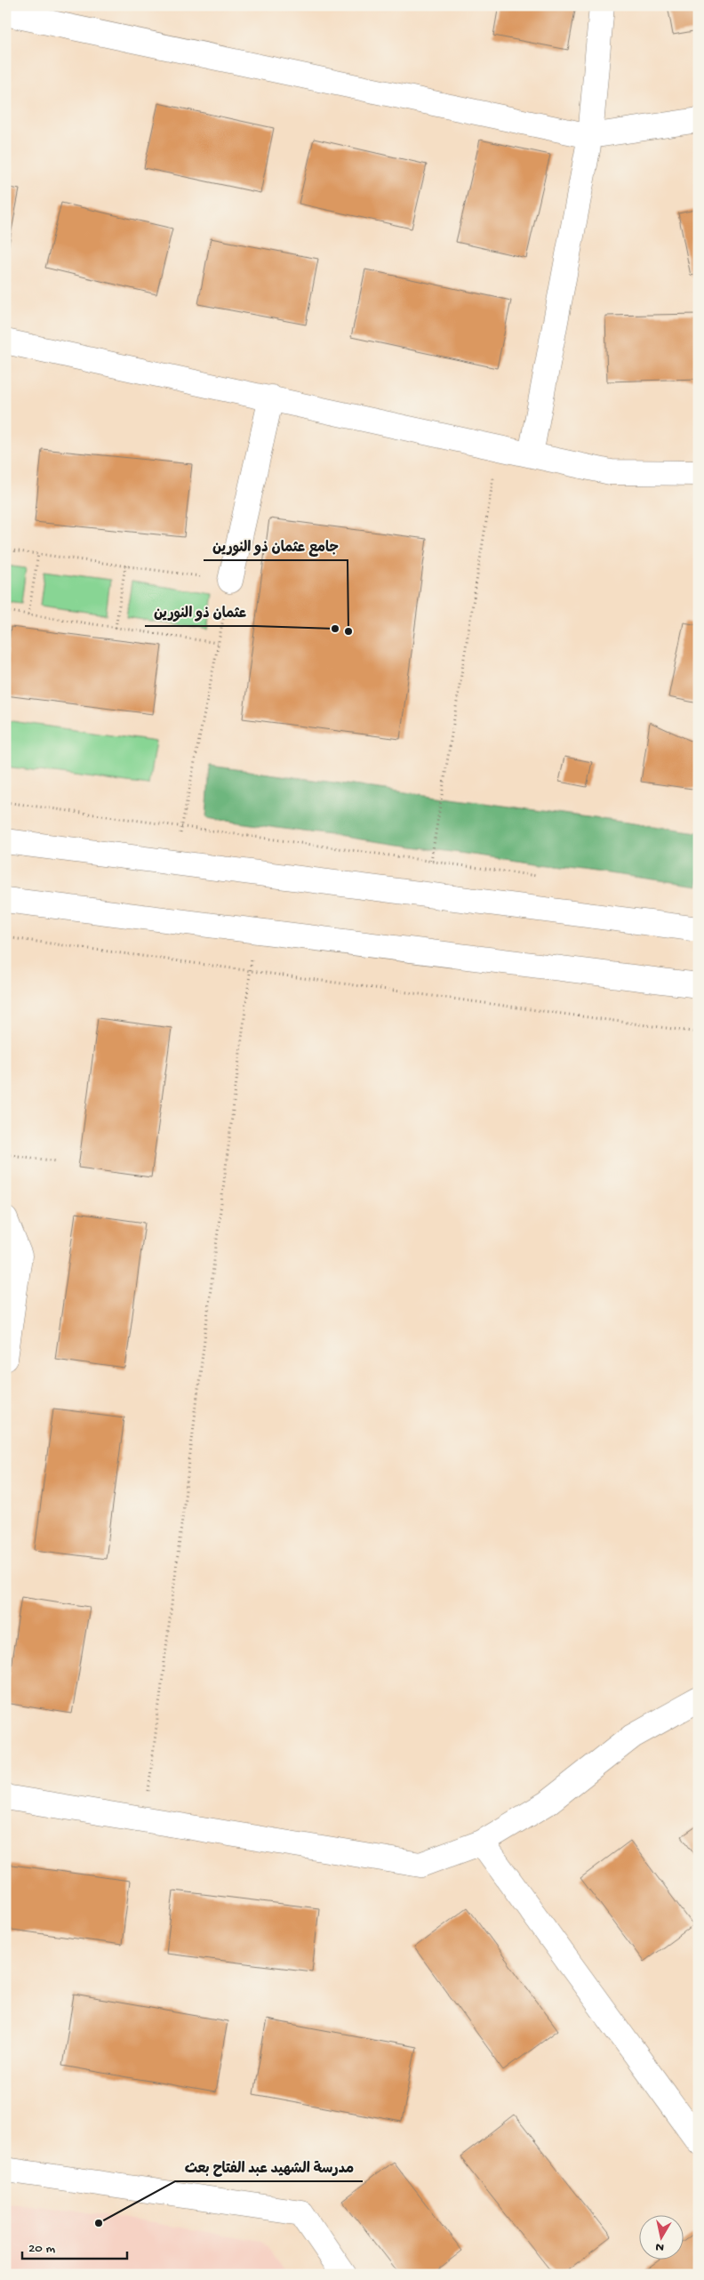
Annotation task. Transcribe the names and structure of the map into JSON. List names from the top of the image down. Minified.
{"places":["عثمان ذو النورين","جامع عثمان ذو النورين","مدرسة الشهيد عبد الفتاح بعث"],"scale_bar":"20 m","north":"bottom"}
